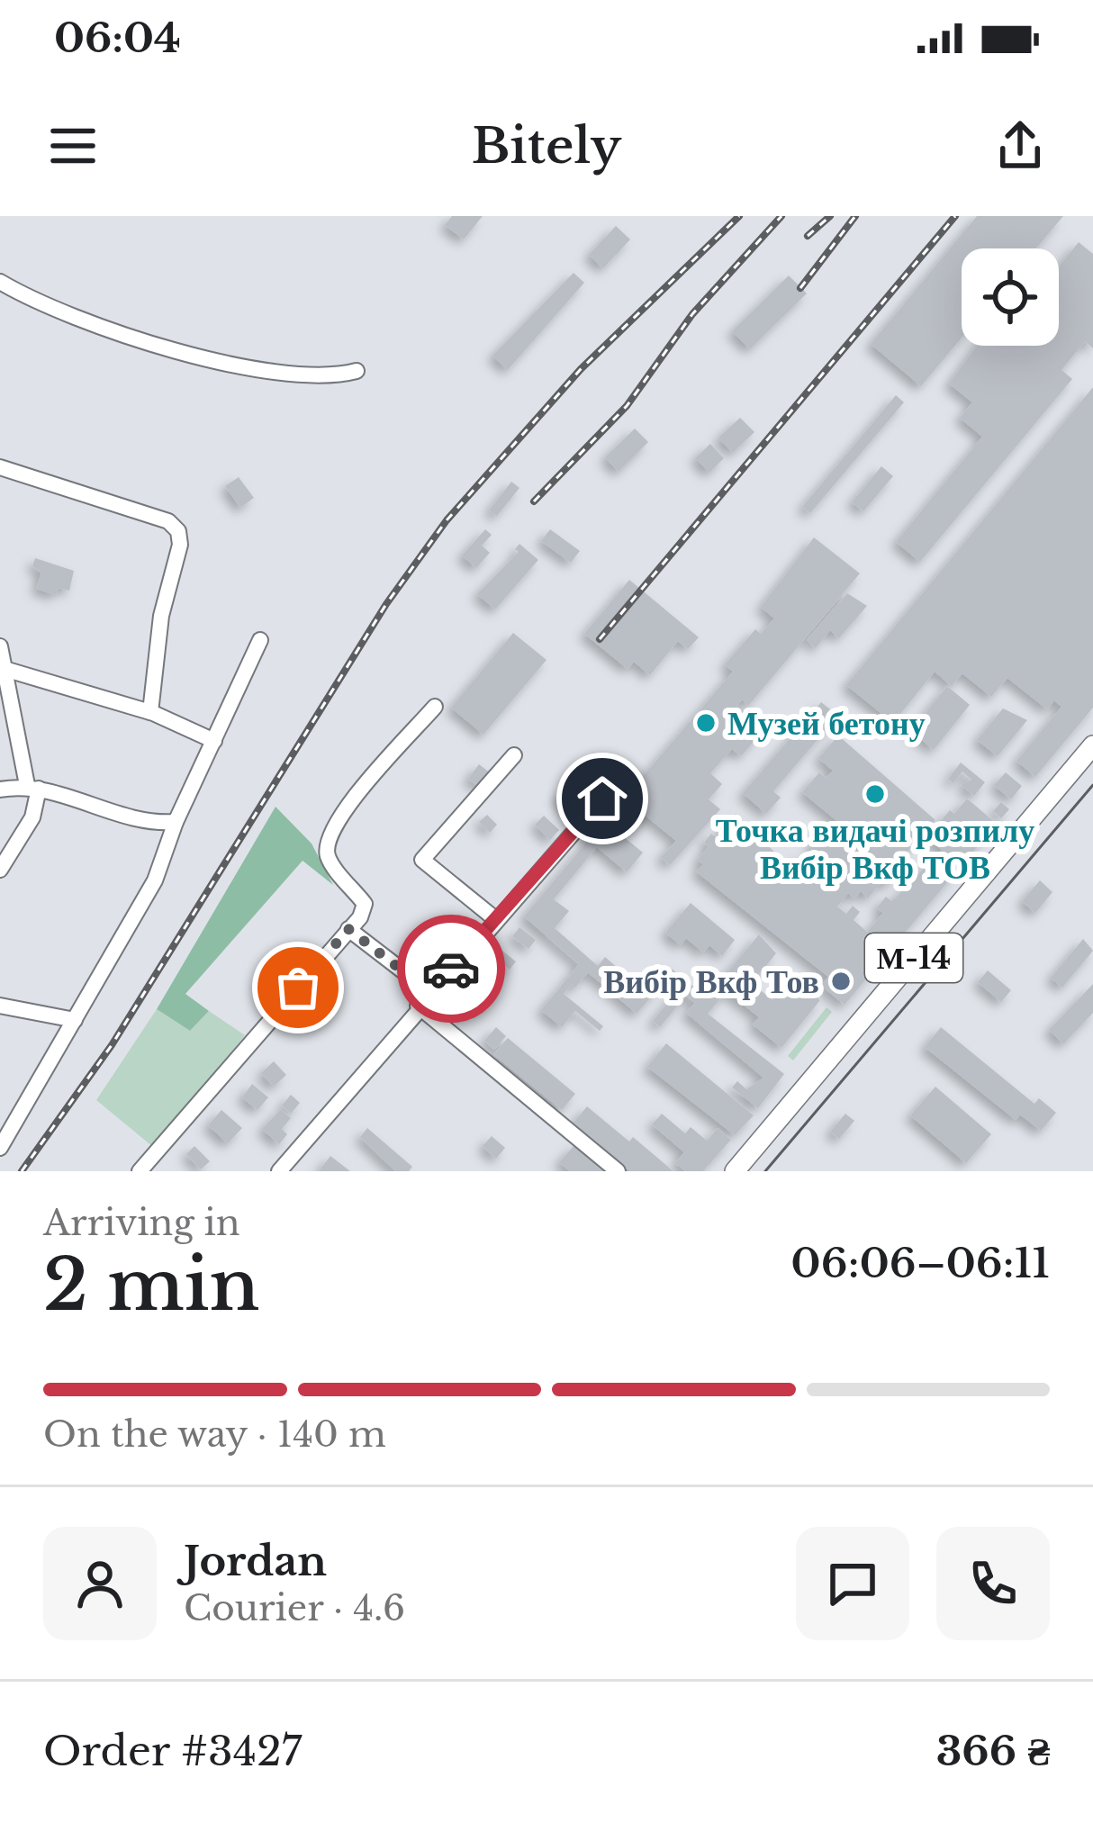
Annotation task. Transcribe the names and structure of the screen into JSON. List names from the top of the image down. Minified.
{"streets":{"main road":["М-14"]},"places":["Музей бетону","Точка видачі розпилу Вибір Вкф ТОВ","Вибір Вкф Тов"],"page":{"status":"06:04","header":"Bitely","heading":["2 min","Arriving in","06:06–06:11"],"panel":["Jordan","Courier · 4.6","Order #3427","366 ₴"],"bar":"On the way · 140 m"}}
